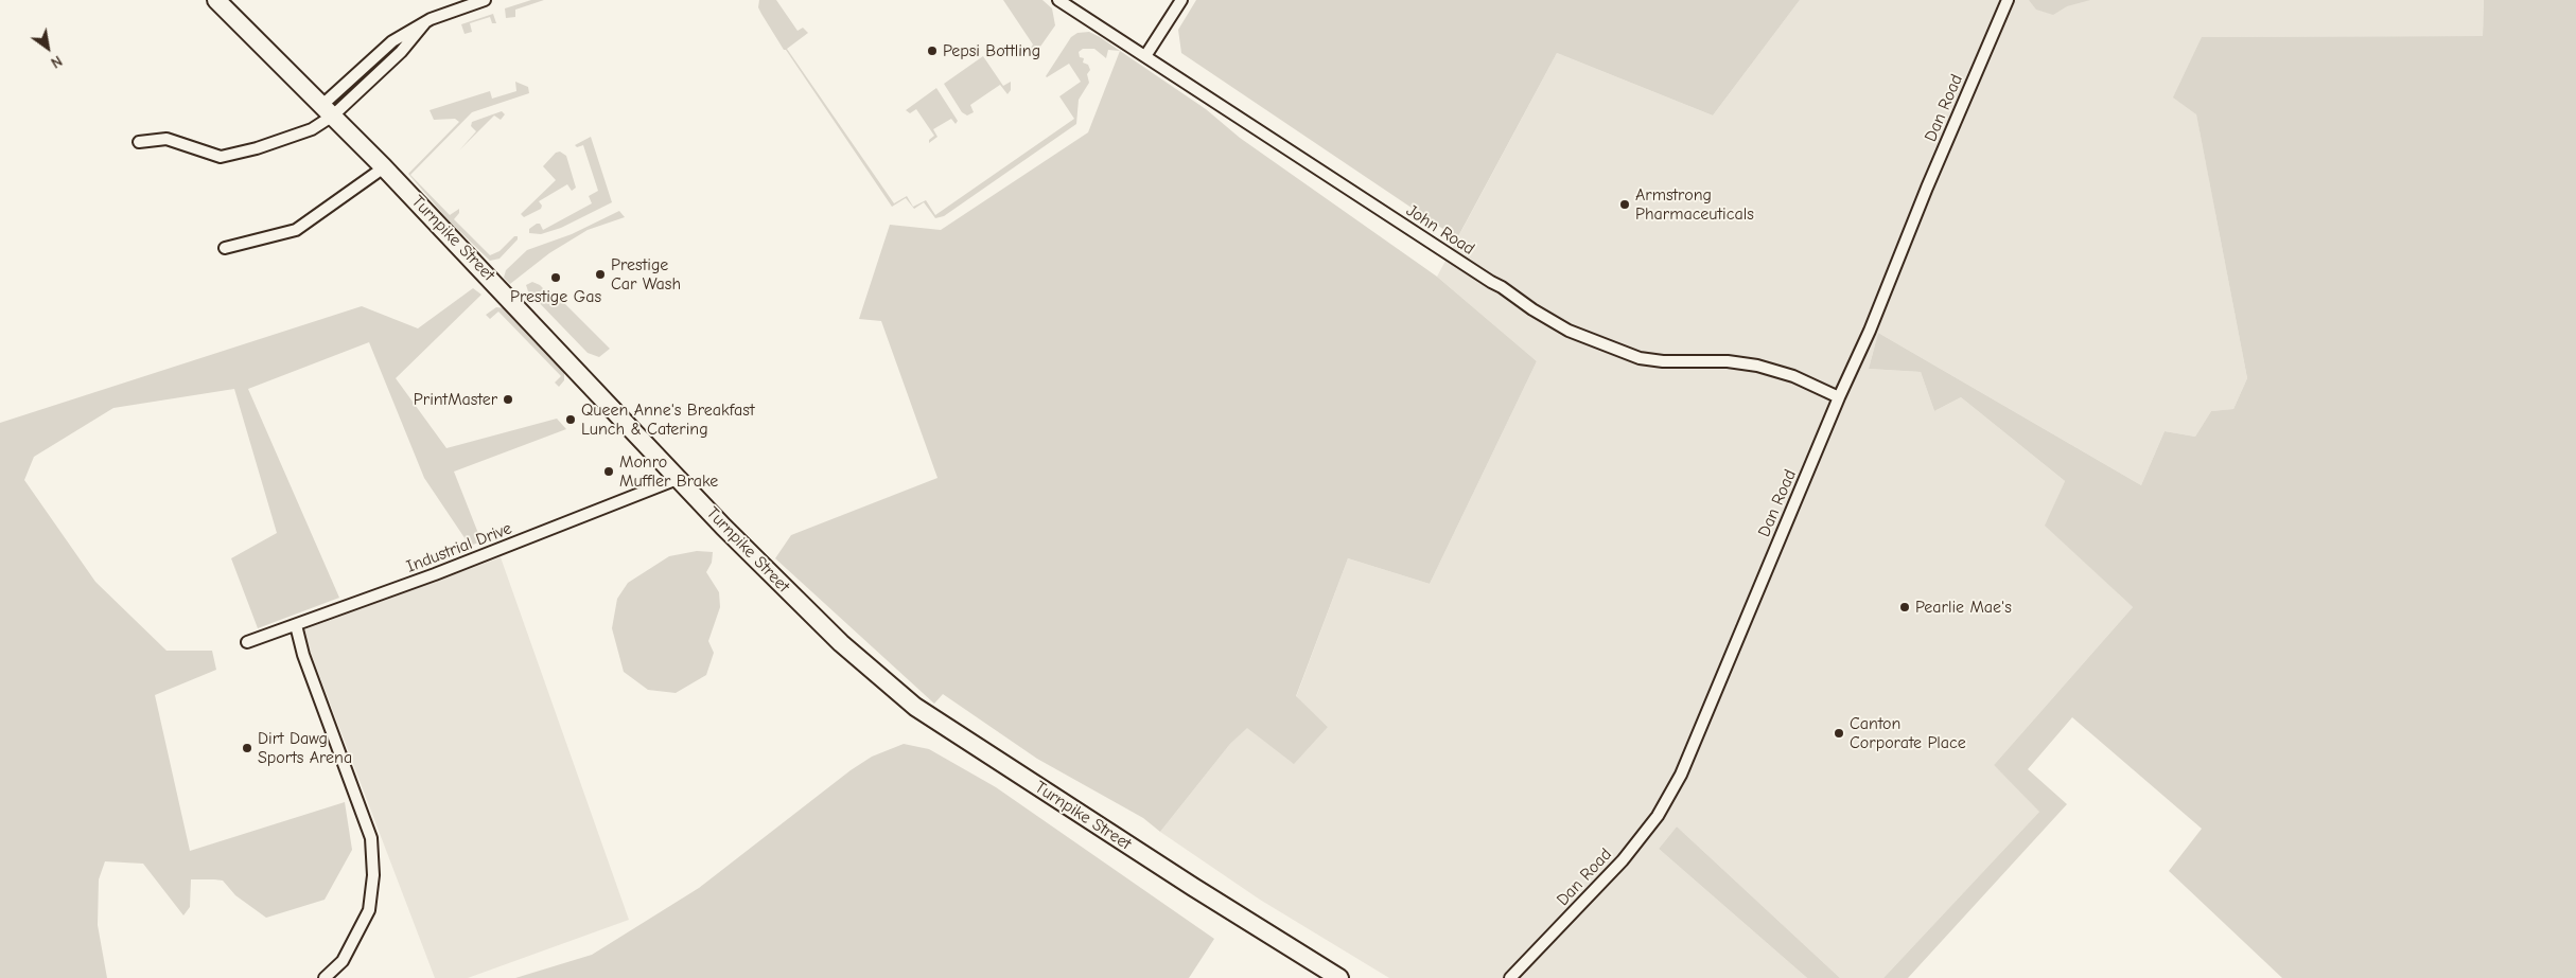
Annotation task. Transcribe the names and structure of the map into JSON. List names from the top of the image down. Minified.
{"streets":{"main road":["Turnpike Street"],"street":["Dan Road","John Road","Industrial Drive"]},"crossings":[["Dan Road","John Road"],["Turnpike Street","Industrial Drive"]],"places":["Pepsi Bottling","Armstrong Pharmaceuticals","Prestige Car Wash","Prestige Gas","PrintMaster","Queen Anne's Breakfast Lunch & Catering","Monro Muffler Brake","Pearlie Mae's","Canton Corporate Place","Dirt Dawg Sports Arena"],"north":"bottom right"}
